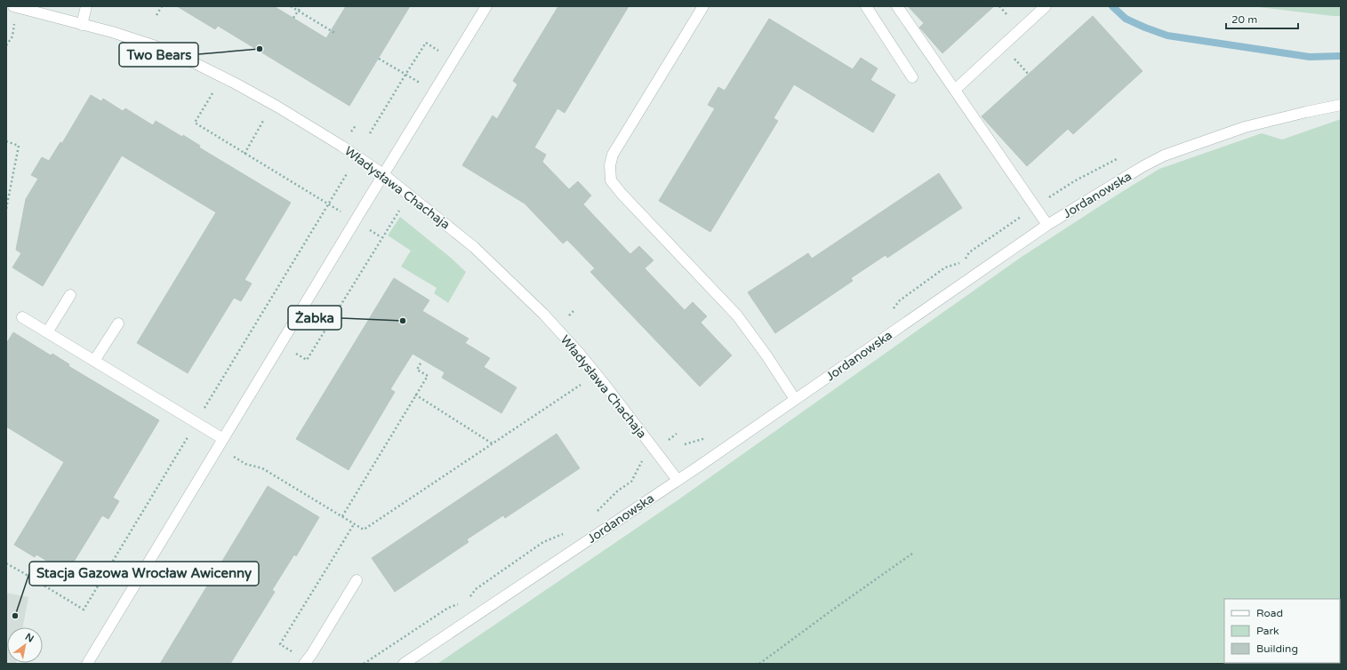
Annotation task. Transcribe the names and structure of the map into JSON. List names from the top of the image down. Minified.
{"streets":{"street":["Władysława Chachaja","Jordanowska"]},"crossings":[["Władysława Chachaja","Jordanowska"]],"places":["Two Bears","Żabka","Stacja Gazowa Wrocław Awicenny"],"legend":["Road","Park","Building"],"scale_bar":"20 m","north":"top right"}
